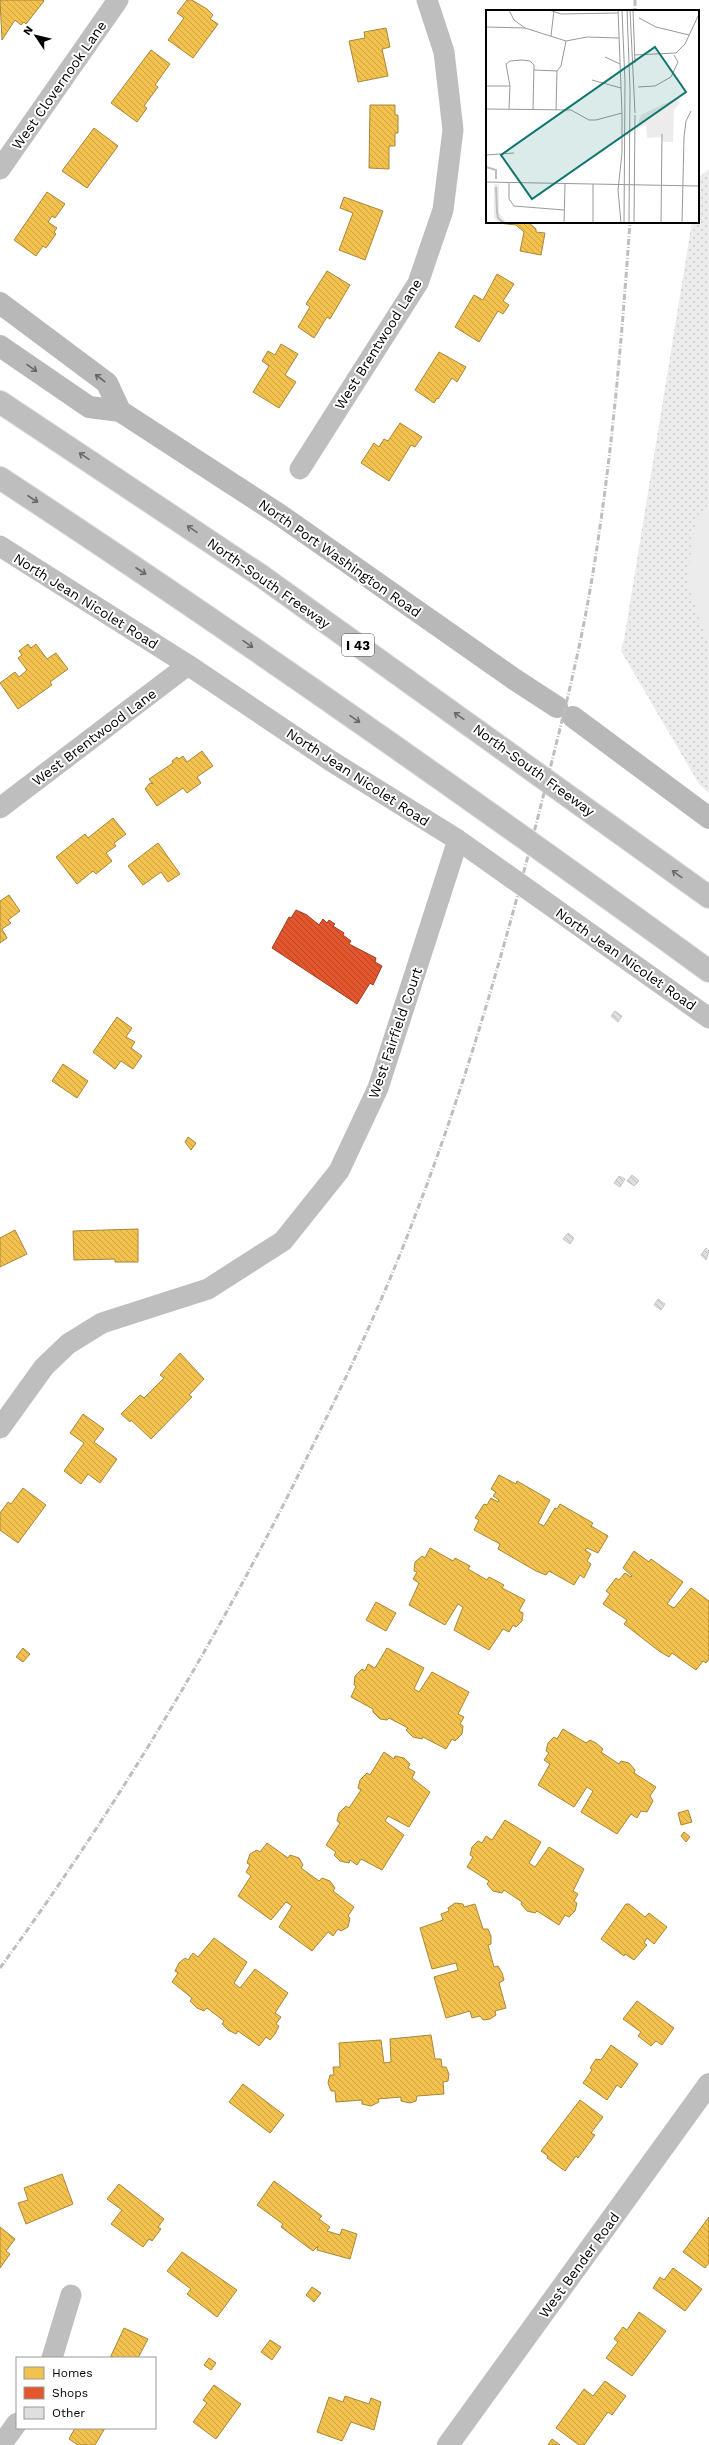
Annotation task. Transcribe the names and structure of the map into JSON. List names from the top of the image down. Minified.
{"streets":{"main road":["North Port Washington Road","North-South Freeway","I 43","West Bender Road"],"street":["West Clovernook Lane","West Brentwood Lane","North Jean Nicolet Road","West Fairfield Court"]},"crossings":[["West Brentwood Lane","North Jean Nicolet Road"],["North Jean Nicolet Road","West Fairfield Court"]],"legend":["Homes","Shops","Other"],"north":"top left"}
